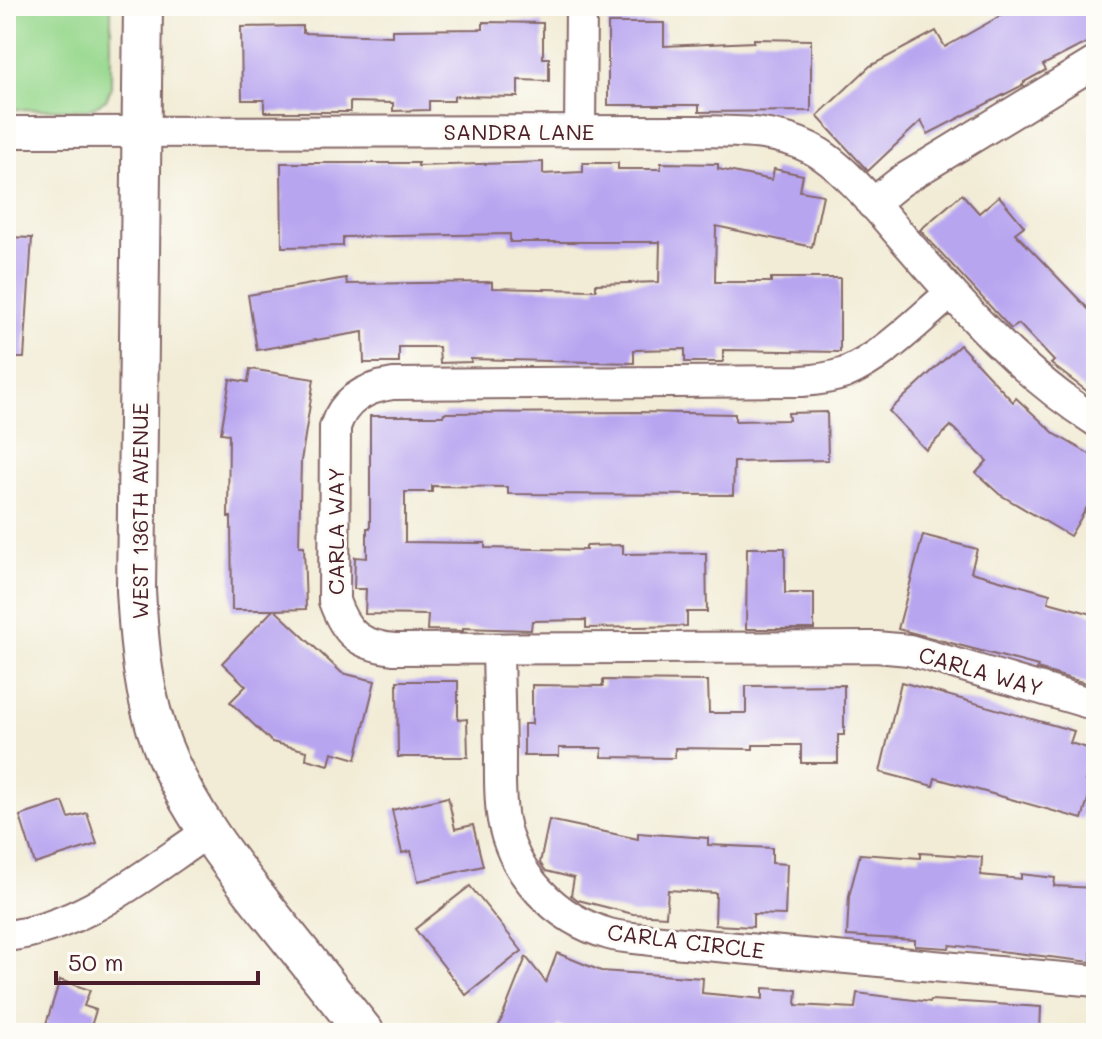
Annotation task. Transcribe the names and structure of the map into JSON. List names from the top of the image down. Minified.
{"streets":{"street":["SANDRA LANE","WEST 136TH AVENUE","CARLA WAY","CARLA CIRCLE"]},"crossings":[["SANDRA LANE","WEST 136TH AVENUE"],["SANDRA LANE","CARLA WAY"],["CARLA WAY","CARLA CIRCLE"]],"scale_bar":"50 m"}
